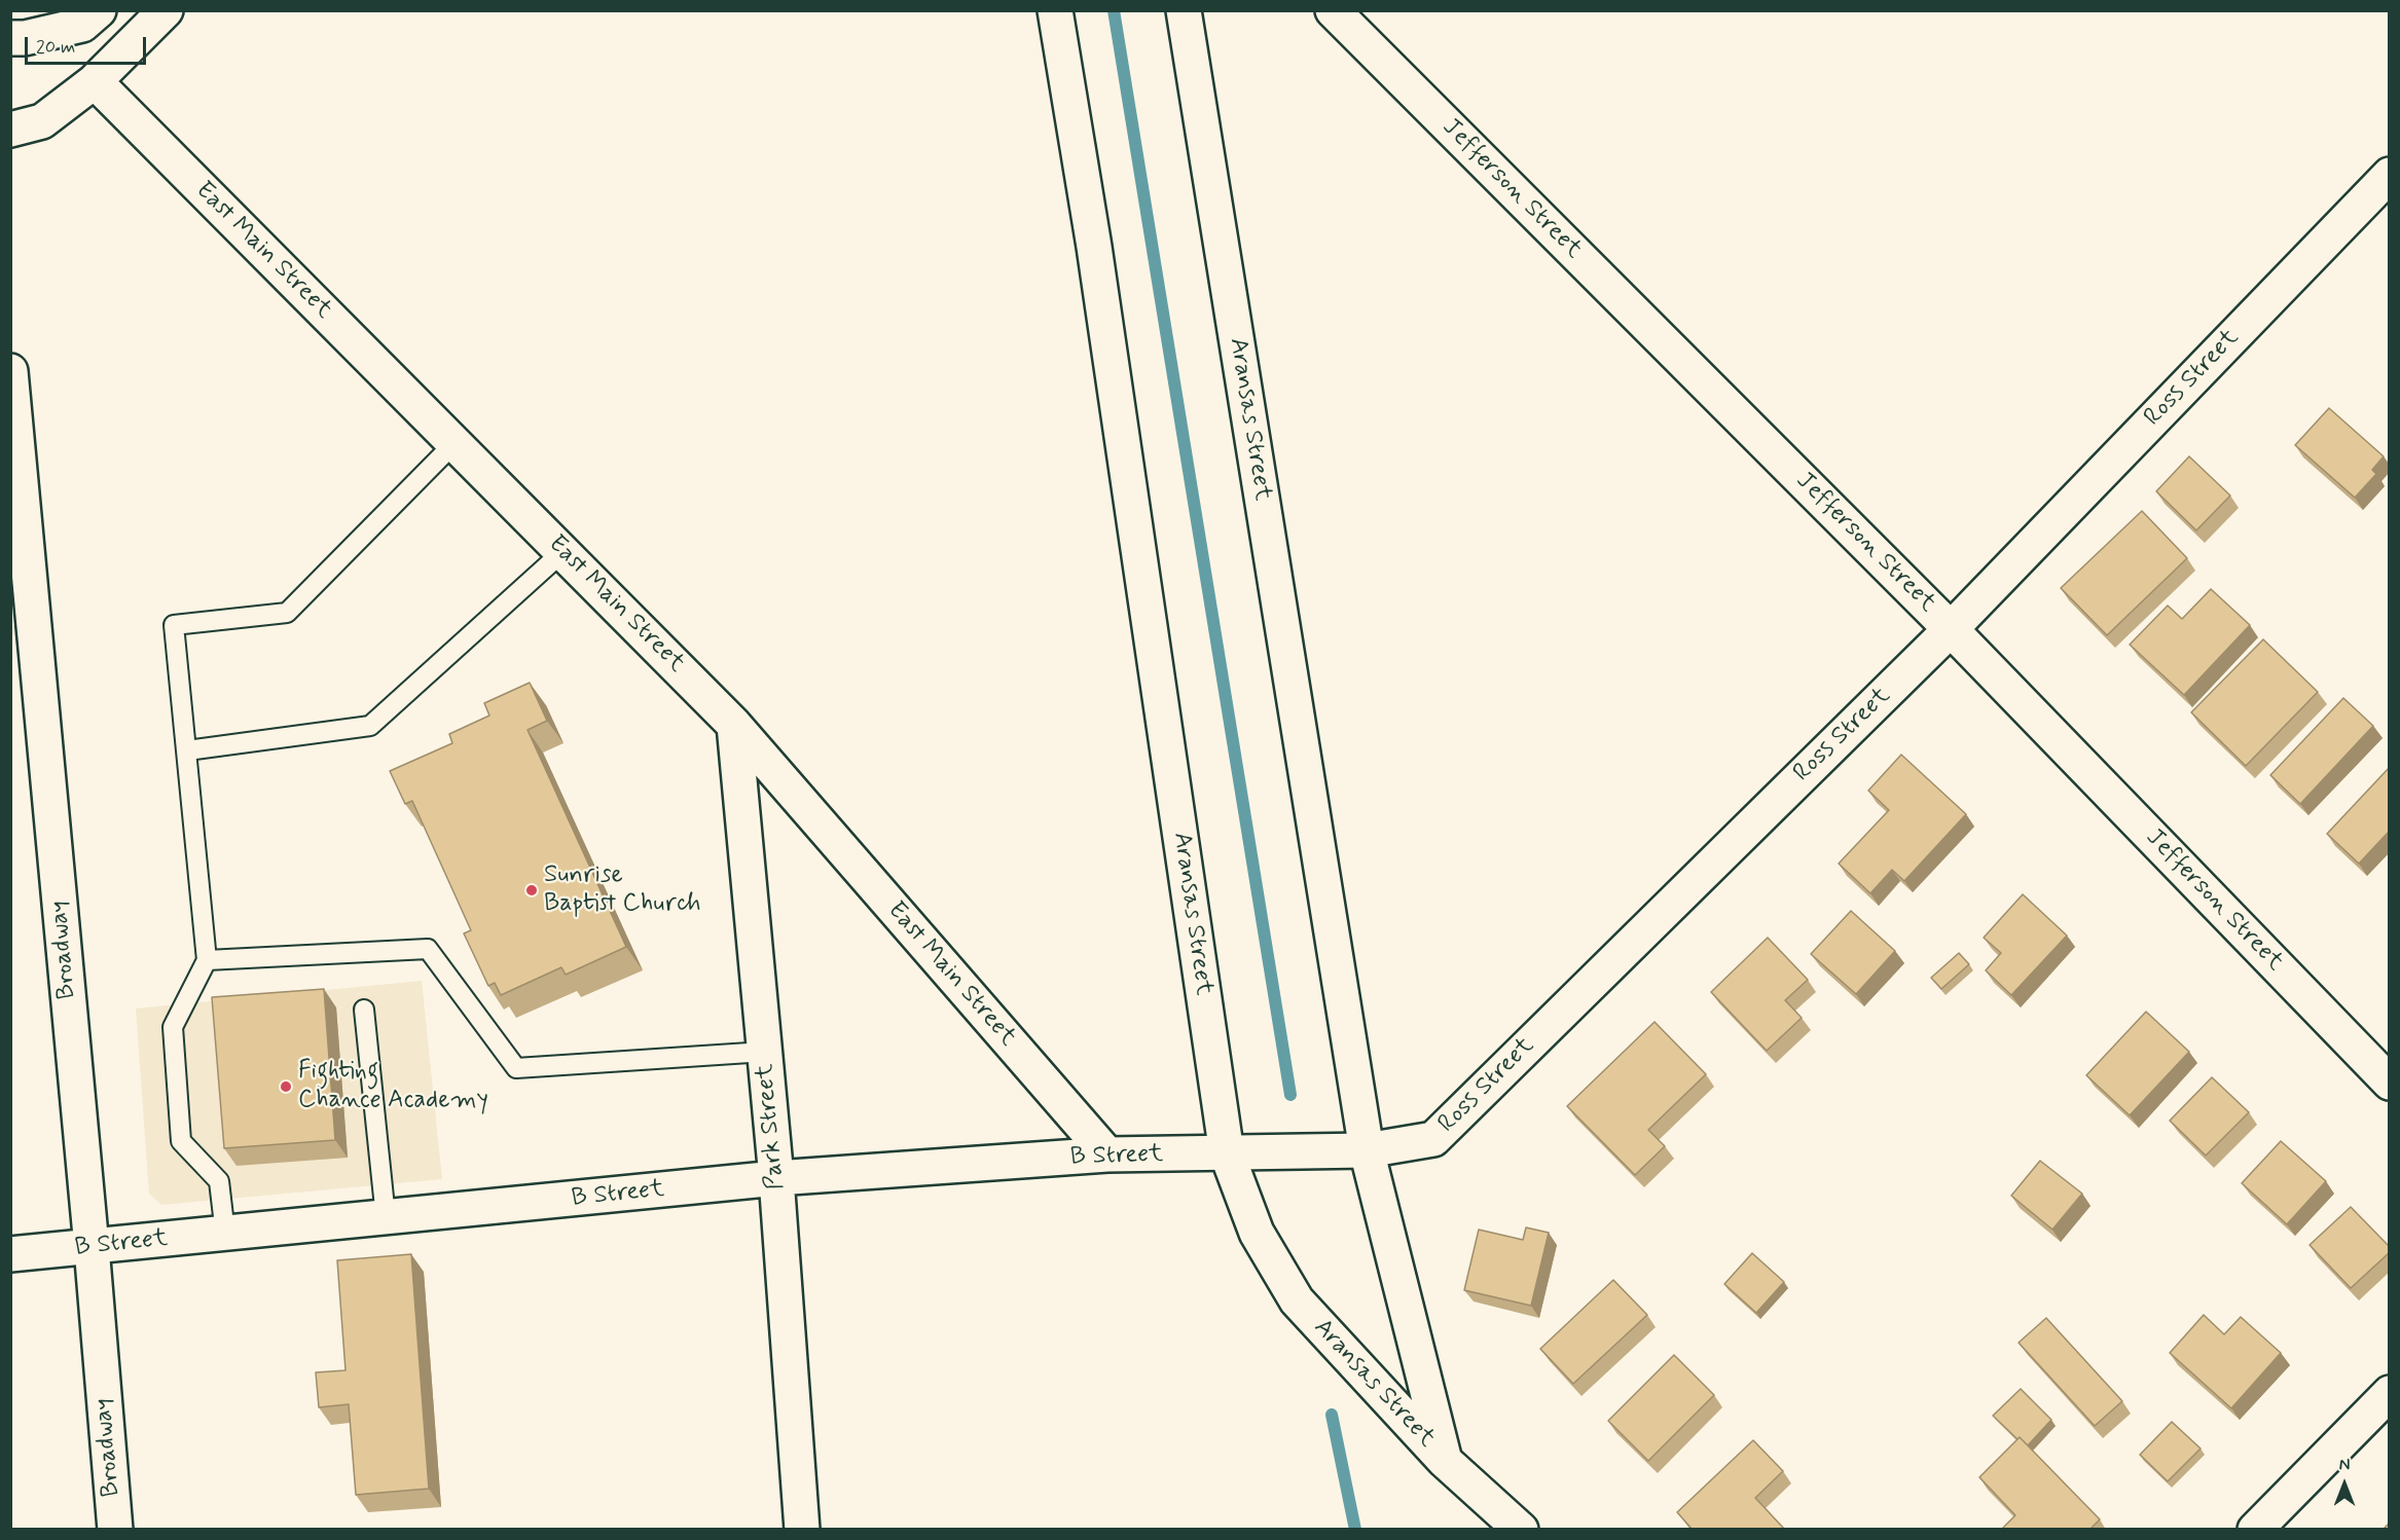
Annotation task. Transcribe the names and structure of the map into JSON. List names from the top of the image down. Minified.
{"streets":{"street":["Jefferson Street","East Main Street","Ross Street","Aransas Street","Broadway","Park Street","B Street"]},"crossings":[["Jefferson Street","Ross Street"],["East Main Street","Park Street"],["East Main Street","B Street"],["Ross Street","Aransas Street"],["Ross Street","B Street"],["Aransas Street","B Street"],["Broadway","B Street"],["Park Street","B Street"]],"places":["Sunrise Baptist Church","Fighting Chance Academy"],"scale_bar":"20 m","north":"top"}
